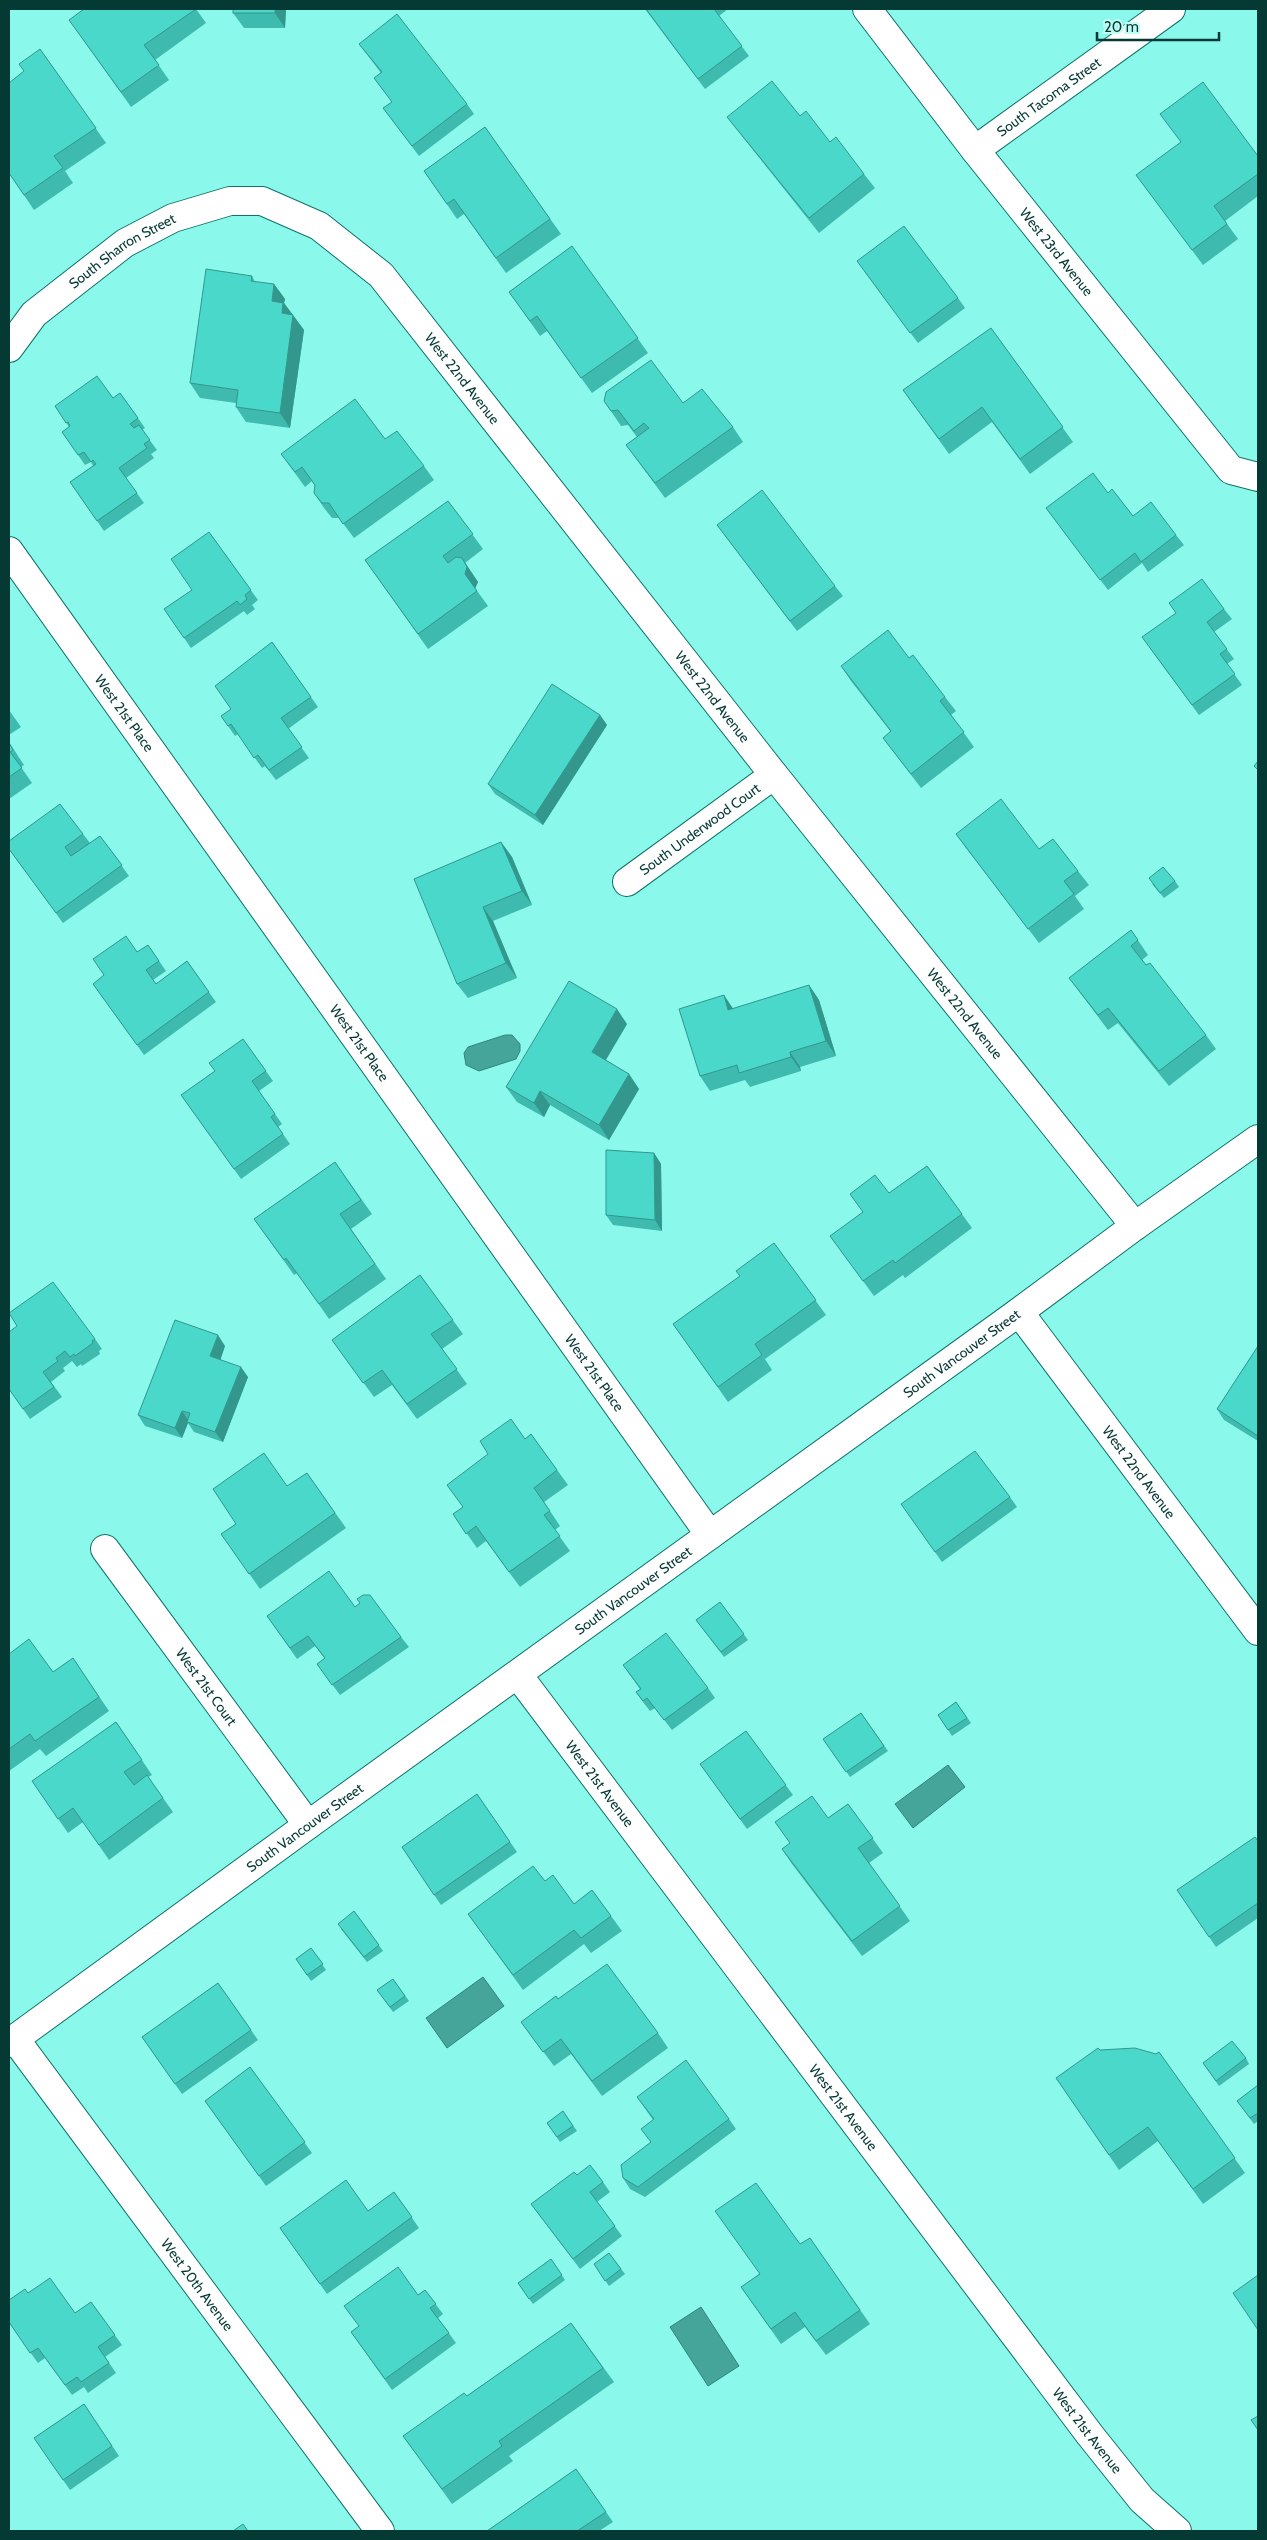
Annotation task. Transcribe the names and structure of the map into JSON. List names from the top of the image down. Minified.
{"streets":{"street":["South Tacoma Street","West 23rd Avenue","South Sharron Street","West 22nd Avenue","West 21st Place","South Underwood Court","South Vancouver Street","West 21st Court","West 21st Avenue","West 20th Avenue"]},"crossings":[["South Tacoma Street","West 23rd Avenue"],["South Sharron Street","West 22nd Avenue"],["West 22nd Avenue","South Underwood Court"],["West 22nd Avenue","South Vancouver Street"],["West 21st Place","South Vancouver Street"],["South Vancouver Street","West 21st Court"],["South Vancouver Street","West 21st Avenue"],["South Vancouver Street","West 20th Avenue"]],"scale_bar":"20 m"}
